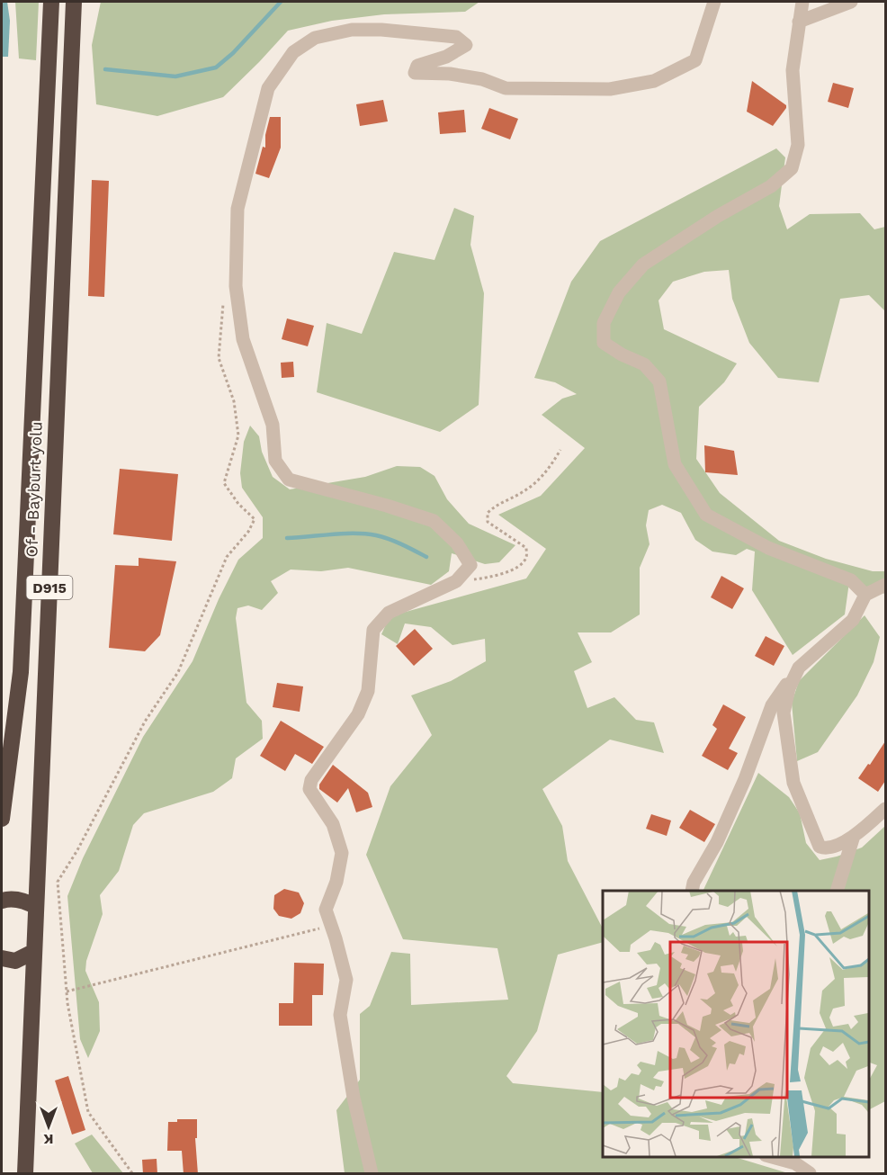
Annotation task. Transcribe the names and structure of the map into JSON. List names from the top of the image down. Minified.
{"streets":{"highway":["Of - Bayburt yolu","D915"]},"north":"bottom"}
